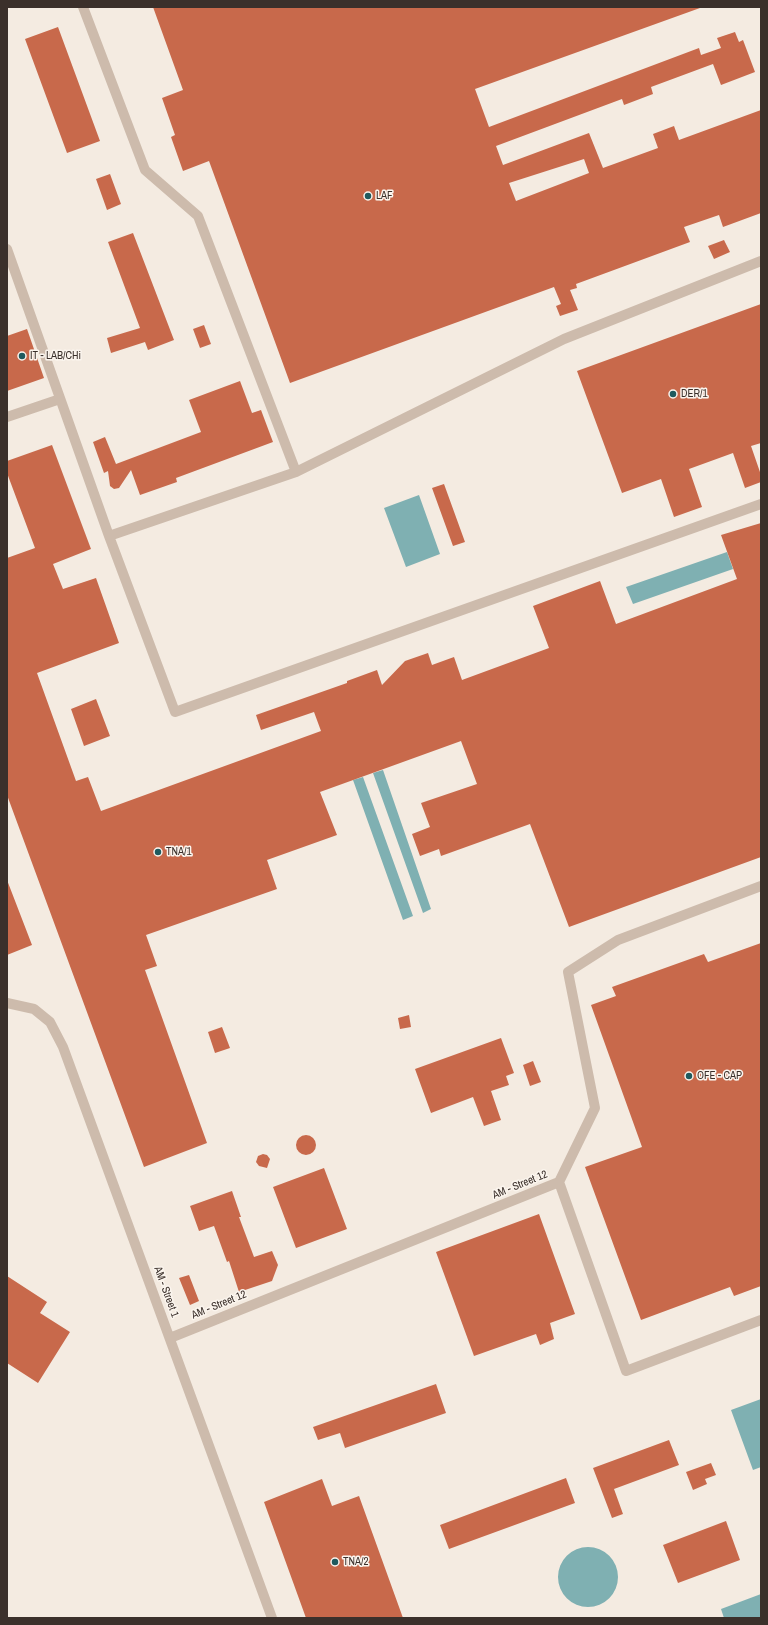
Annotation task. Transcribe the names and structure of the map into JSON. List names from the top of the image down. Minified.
{"streets":{"lane":["AM - Street 12","AM - Street 1"]},"crossings":[["AM - Street 12","AM - Street 1"]],"places":["LAF","IT - LAB/CHi","DER/1","TNA/1","OFE - CAP","TNA/2"]}
